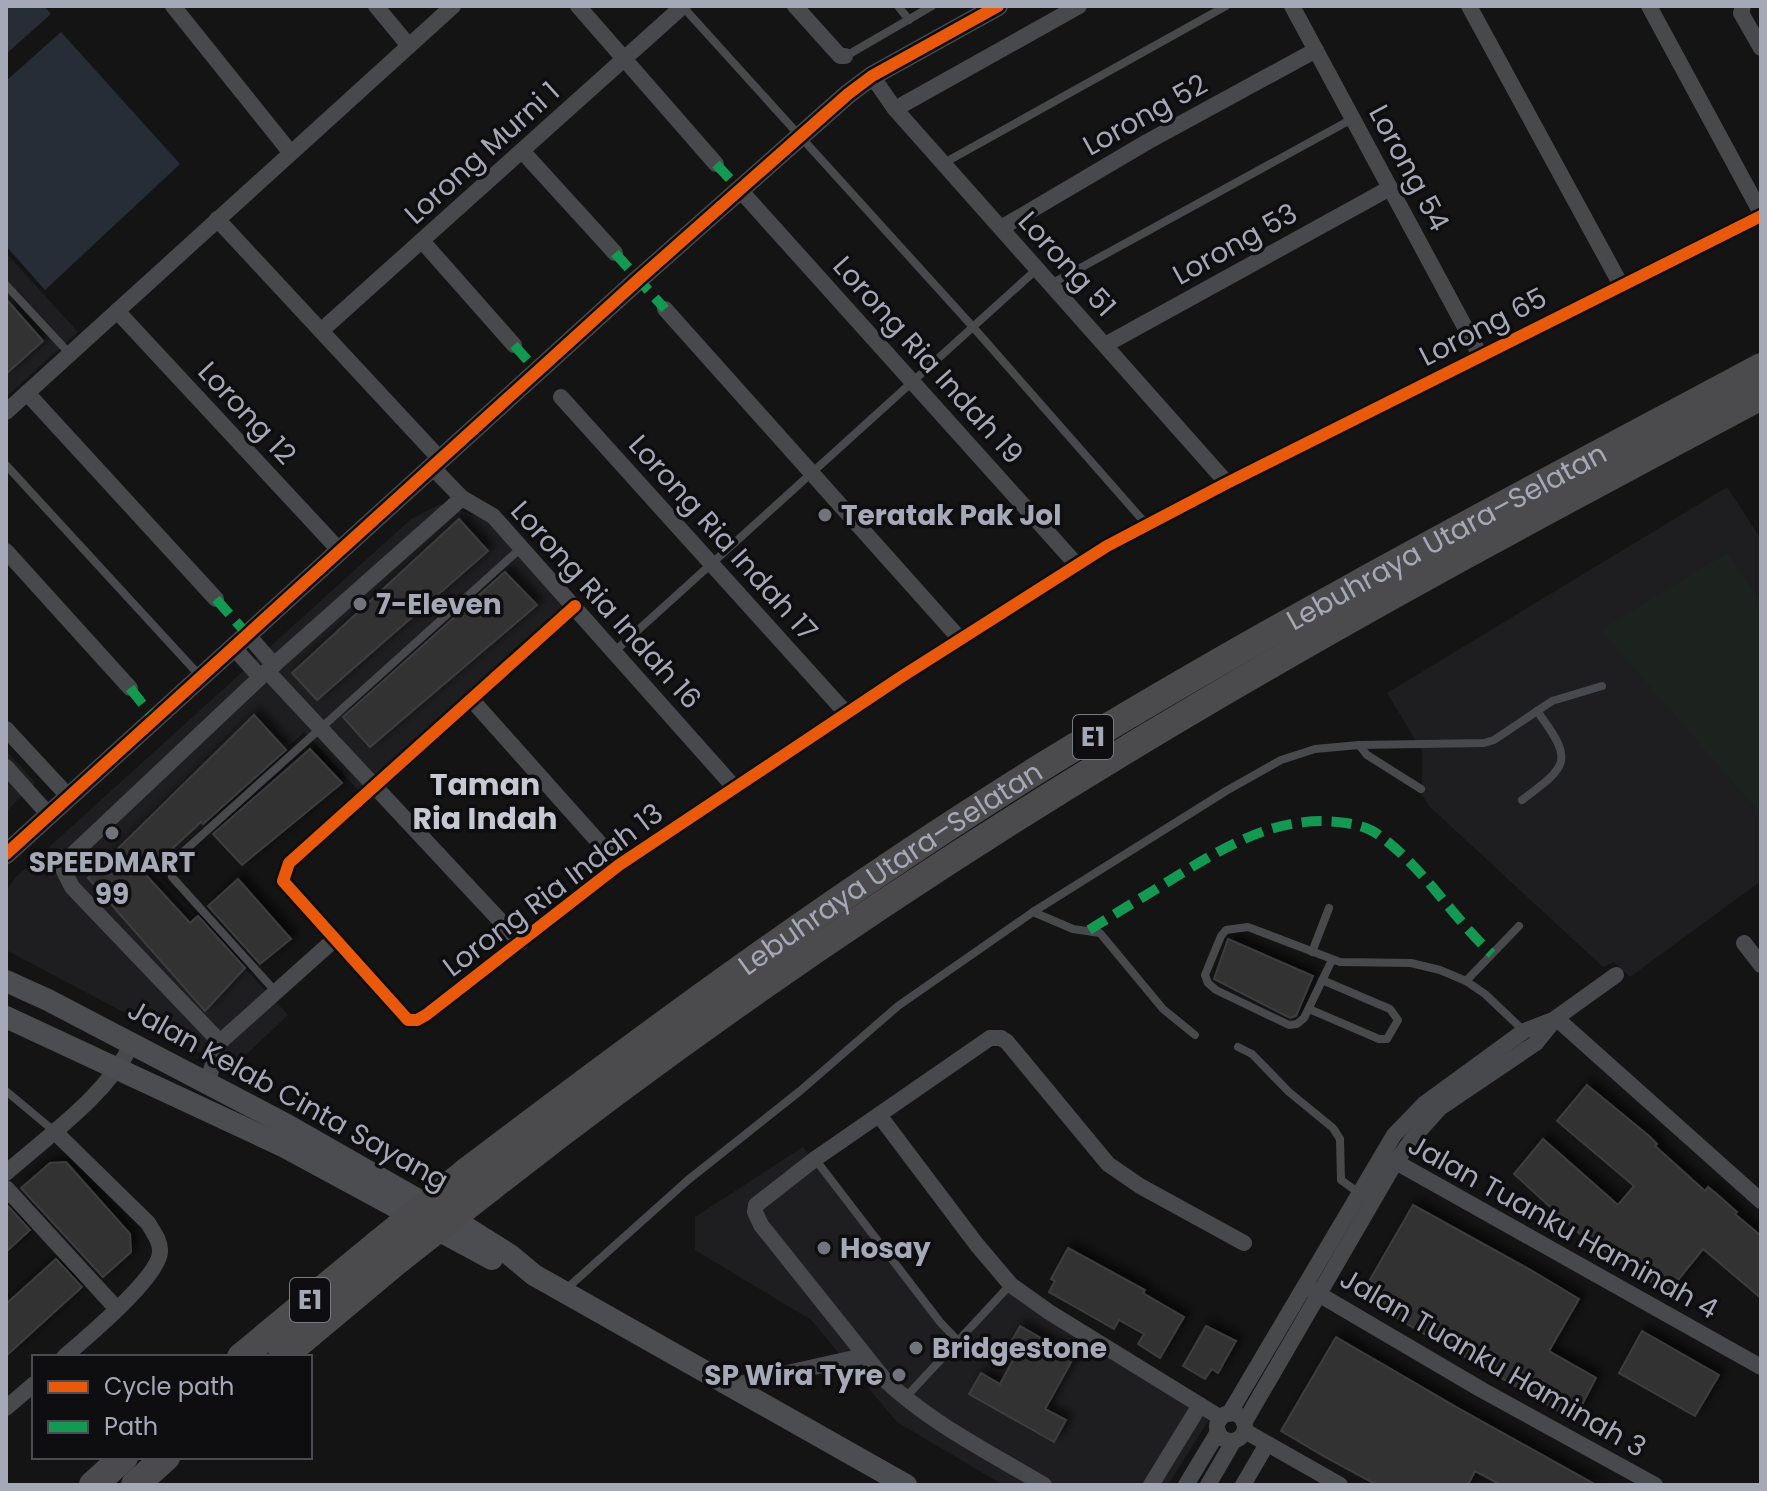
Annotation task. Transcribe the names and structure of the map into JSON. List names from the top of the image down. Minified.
{"streets":{"highway":["Lebuhraya Utara–Selatan","E1"],"main road":["Jalan Kelab Cinta Sayang"],"street":["Lorong 52","Lorong Murni 1","Lorong 54","Lorong 53","Lorong 51","Lorong 65","Lorong Ria Indah 19","Lorong 12","Lorong Ria Indah 17","Lorong Ria Indah 16","Lorong Ria Indah 13","Jalan Tuanku Haminah 4","Jalan Tuanku Haminah 3"]},"crossings":[["Lorong 52","Lorong 54"],["Lorong 52","Lorong 51"],["Lorong Murni 1","Lorong Ria Indah 16"],["Lorong 54","Lorong 53"],["Lorong 54","Lorong 65"],["Lorong 53","Lorong 51"],["Lorong 51","Lorong 65"],["Lorong 51","Lorong Ria Indah 13"],["Lorong 65","Lorong Ria Indah 13"],["Lorong Ria Indah 19","Lorong Ria Indah 13"],["Lorong Ria Indah 17","Lorong Ria Indah 13"],["Lorong Ria Indah 16","Lorong Ria Indah 13"]],"districts":["Taman Ria Indah"],"places":["Teratak Pak Jol","7-Eleven","SPEEDMART 99","Hosay","Bridgestone","SP Wira Tyre"],"legend":["Cycle path","Path"]}
